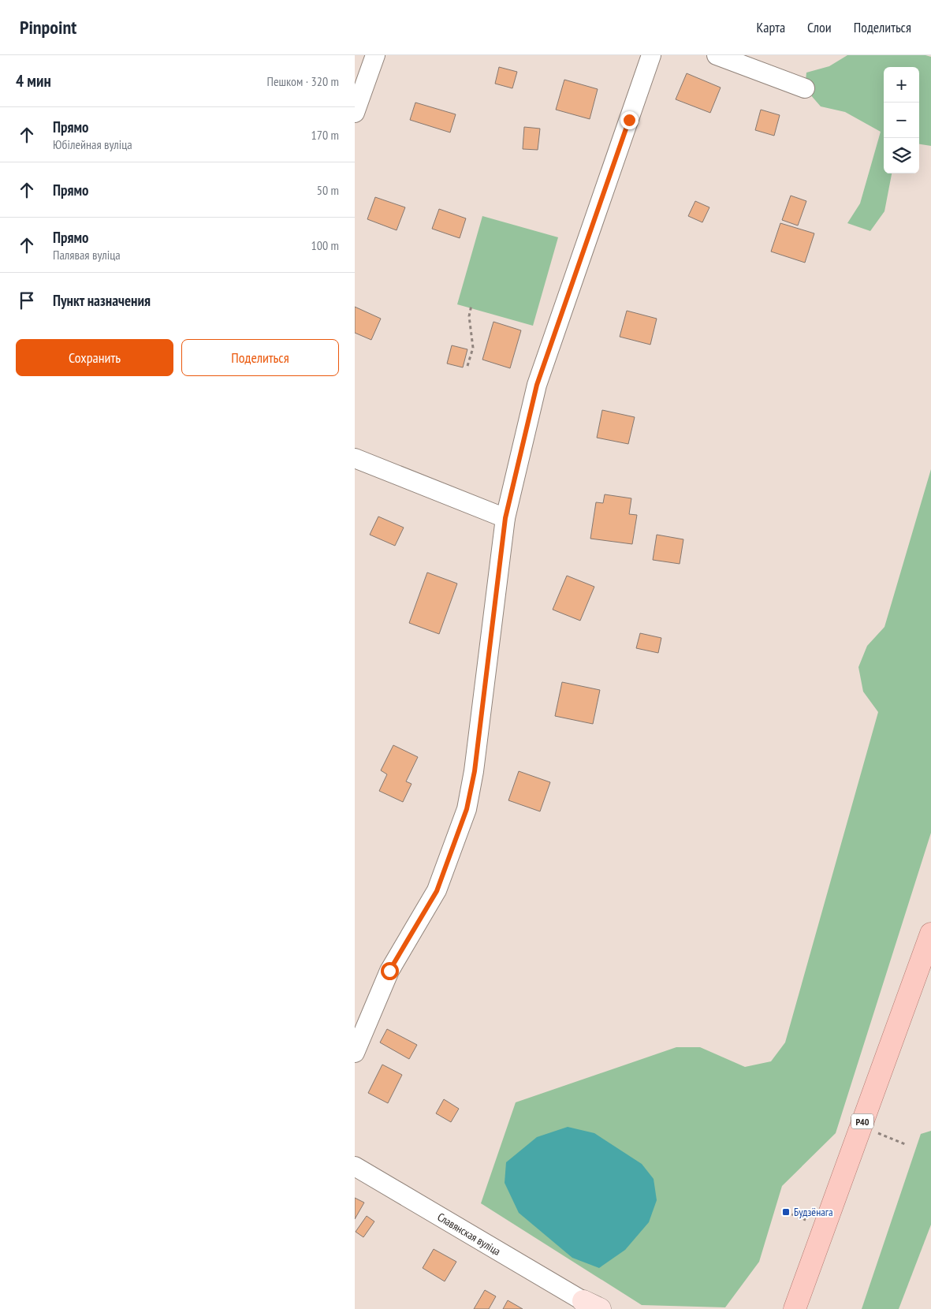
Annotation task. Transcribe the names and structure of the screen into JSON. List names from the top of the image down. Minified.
{"streets":{"main road":["Р40"],"street":["Славянская вуліца"]},"places":{"transit":["Будзёнага"]},"page":{"header":"Pinpoint","nav":["Карта","Слои","Поделиться"],"heading":["4 мин","Пешком · 320 m"],"map_buttons":["+","−"],"list":[["Прямо","Юбілейная вуліца","170 m"],["Прямо","50 m"],["Прямо","Палявая вуліца","100 m"],"Пункт назначения"],"buttons":["Сохранить","Поделиться"]}}
